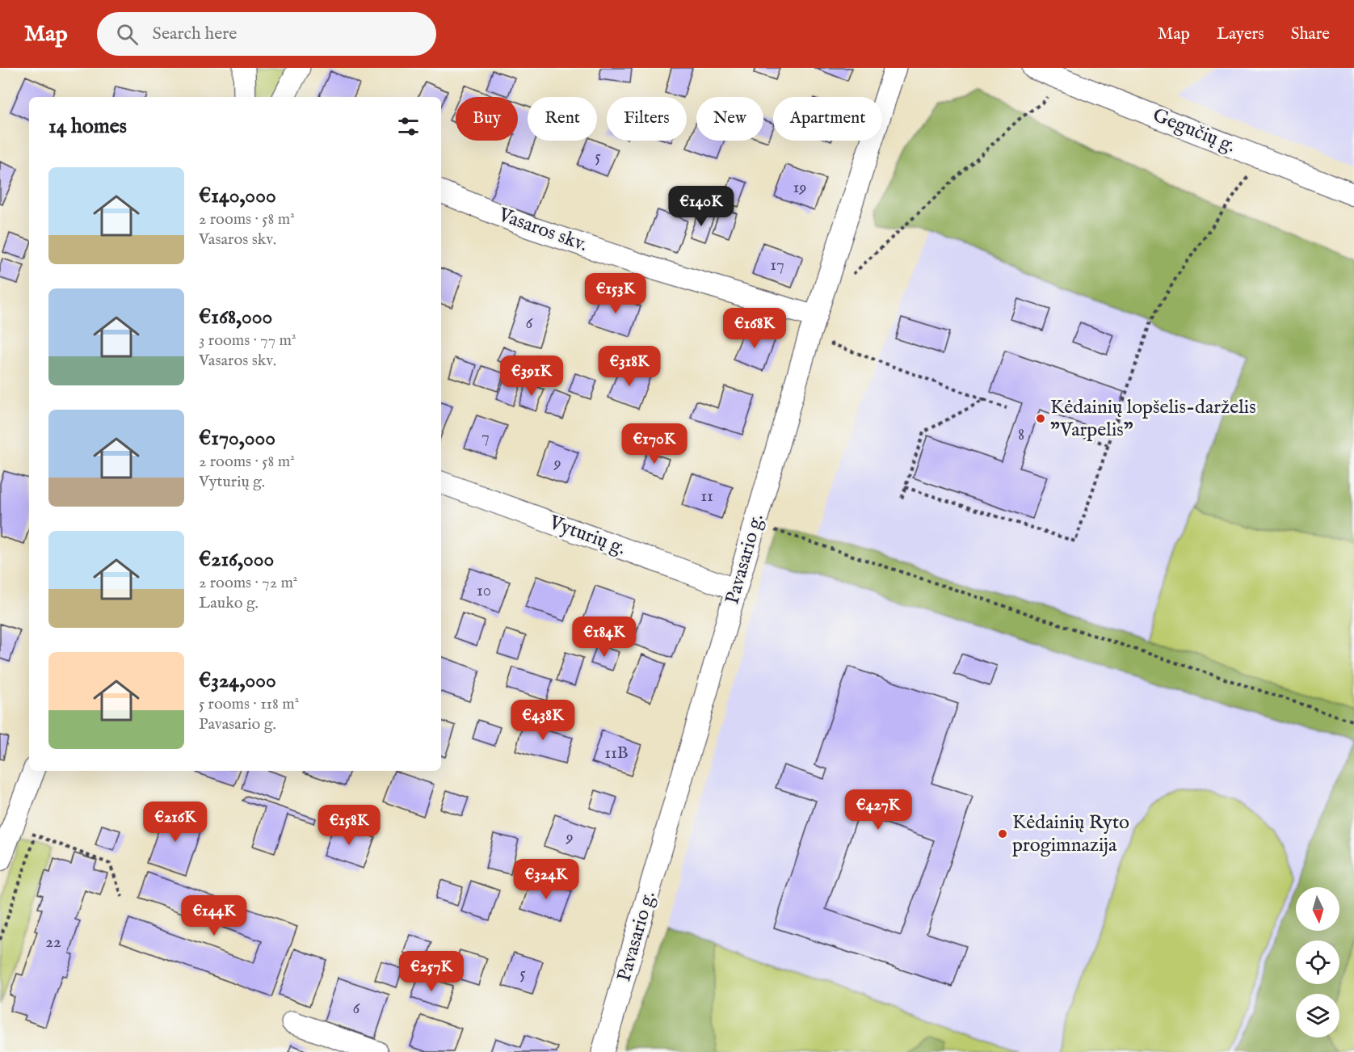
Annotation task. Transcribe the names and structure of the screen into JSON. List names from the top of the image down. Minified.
{"streets":{"street":["Gegučių g.","Vasaros skv.","Vyturių g.","Pavasario g."]},"crossings":[["Vasaros skv.","Pavasario g."],["Vyturių g.","Pavasario g."]],"places":["Kėdainių lopšelis-darželis \"Varpelis\"","Kėdainių Ryto progimnazija"],"house_numbers":["5","19","17","6","8","7","9","11","10","11B","9","22","5","6"],"north":"bottom","page":{"header":"Map","search":"Search here","nav":["Map","Layers","Share"],"chip":["Buy","Rent","Filters","New","Apartment"],"heading":"14 homes","list":[{"name":"€140,000","note":"2 rooms · 58 m² · Vasaros skv."},{"name":"€168,000","note":"3 rooms · 77 m² · Vasaros skv."},{"name":"€170,000","note":"2 rooms · 58 m² · Vyturių g."},{"name":"€216,000","note":"2 rooms · 72 m² · Lauko g."},{"name":"€324,000","note":"5 rooms · 118 m² · Pavasario g."}],"price":["€140K","€153K","€168K","€318K","€391K","€170K","€184K","€438K","€427K","€216K","€158K","€324K","€144K","€257K"]}}
